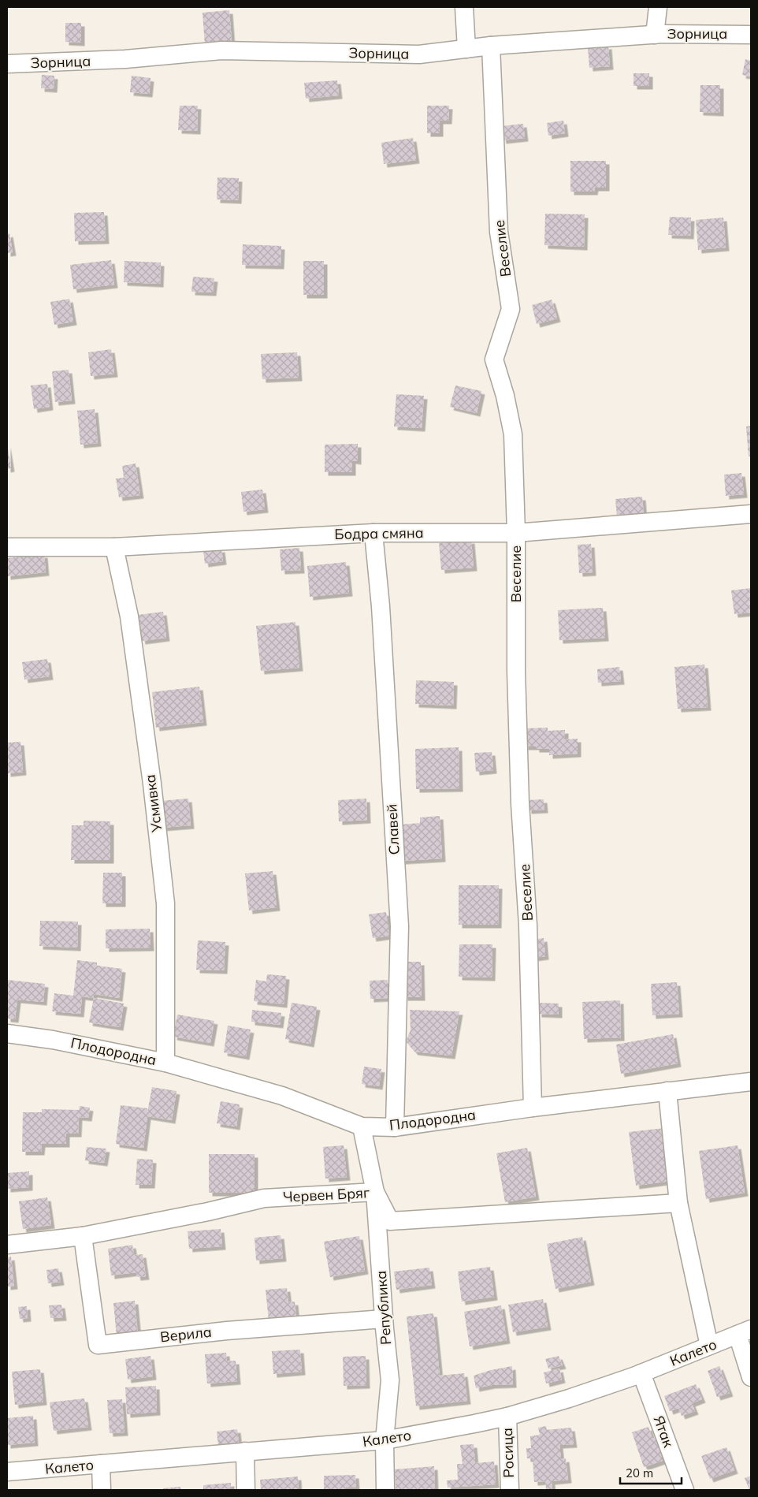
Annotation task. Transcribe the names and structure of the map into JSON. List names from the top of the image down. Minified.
{"streets":{"street":["Зорница","Веселие","Бодра смяна","Усмивка","Славей","Плодородна","Червен Бряг","Република","Верила","Калето","Ятак","Росица"]},"crossings":[["Зорница","Веселие"],["Веселие","Бодра смяна"],["Веселие","Плодородна"],["Бодра смяна","Усмивка"],["Бодра смяна","Славей"],["Усмивка","Плодородна"],["Славей","Плодородна"],["Плодородна","Република"],["Червен Бряг","Република"],["Червен Бряг","Верила"],["Република","Верила"],["Република","Калето"],["Калето","Ятак"],["Калето","Росица"]],"scale_bar":"20 m"}
